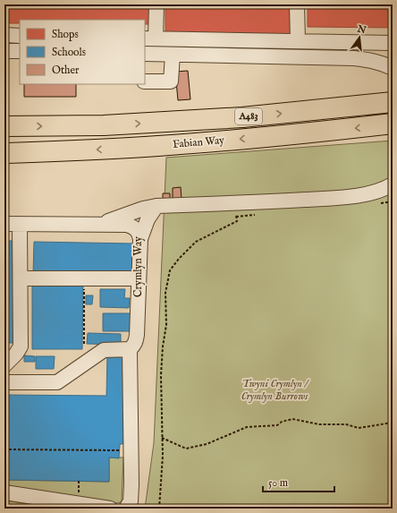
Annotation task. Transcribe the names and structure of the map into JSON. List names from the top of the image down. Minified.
{"streets":{"highway":["A483","Fabian Way"],"street":["Crymlyn Way"]},"parks":["Twyni Crymlyn / Crymlyn Burrows"],"legend":["Shops","Schools","Other"],"scale_bar":"50 m","north":"top"}
